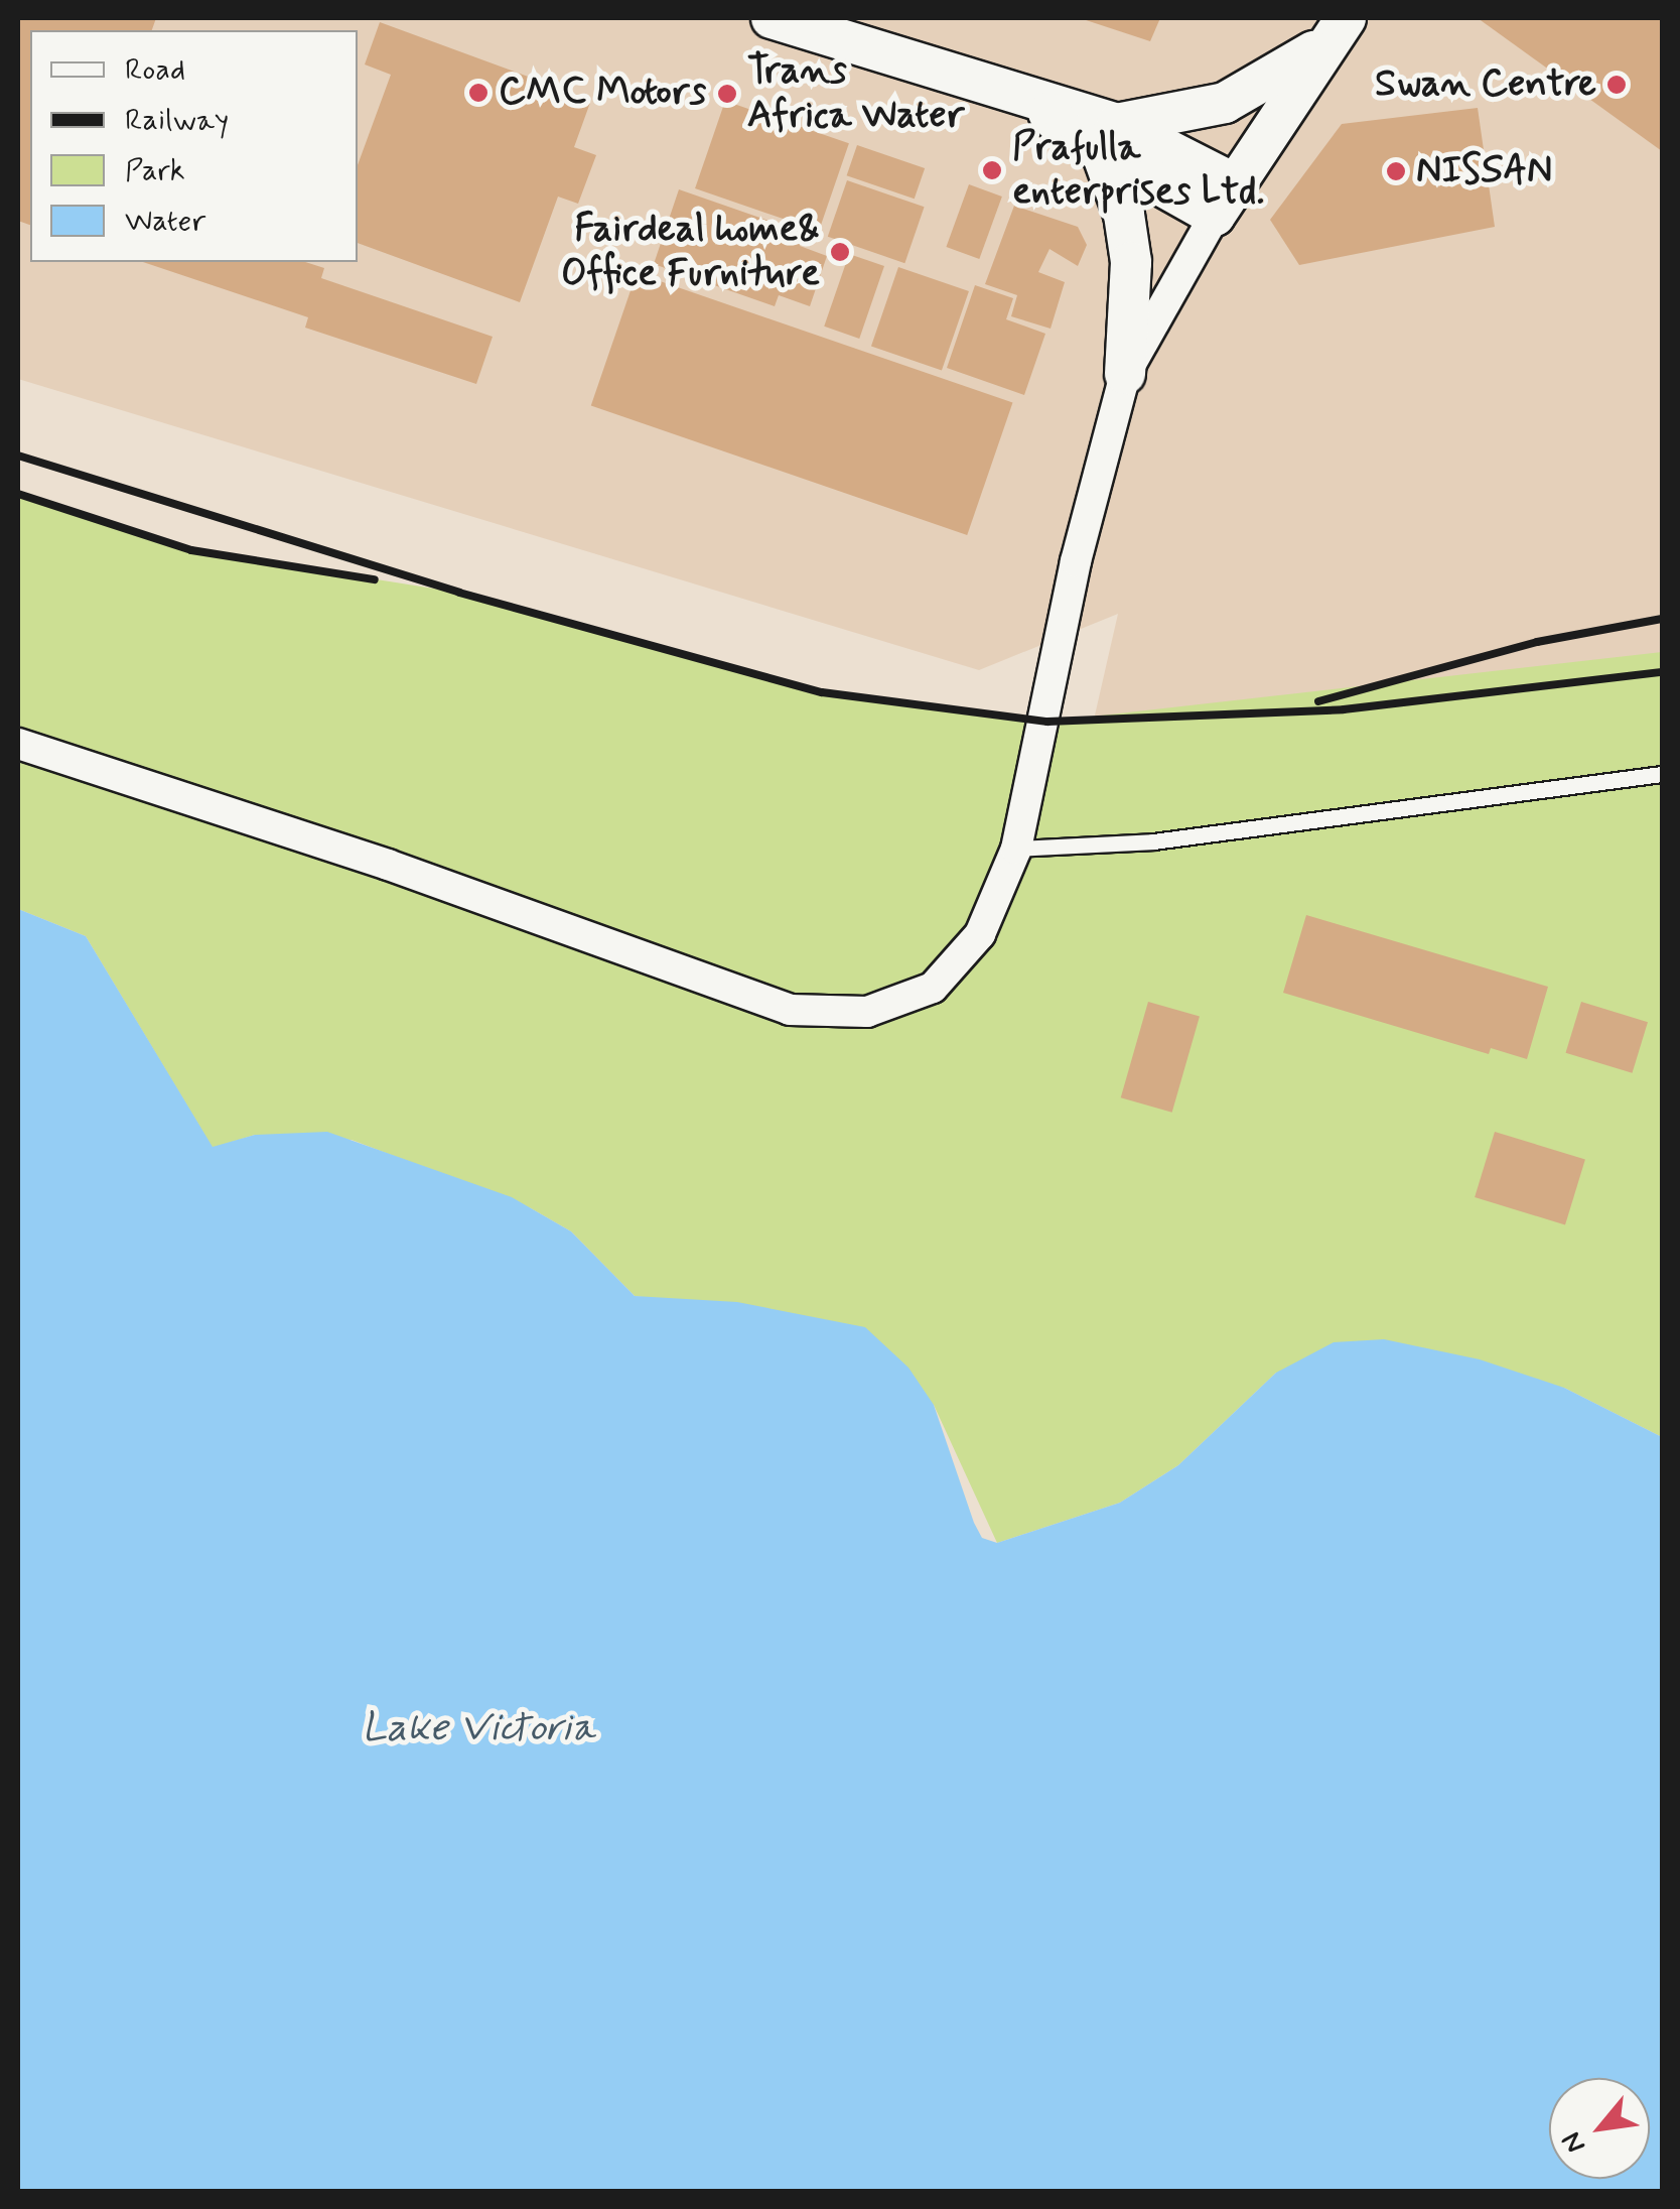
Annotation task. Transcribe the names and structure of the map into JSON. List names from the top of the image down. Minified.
{"water":["Lake Victoria"],"places":["Swan Centre","CMC Motors","Trans Africa Water","Prafulla enterprises Ltd.","NISSAN","Fairdeal home& Office Furniture"],"legend":["Road","Railway","Park","Water"],"north":"bottom left"}
